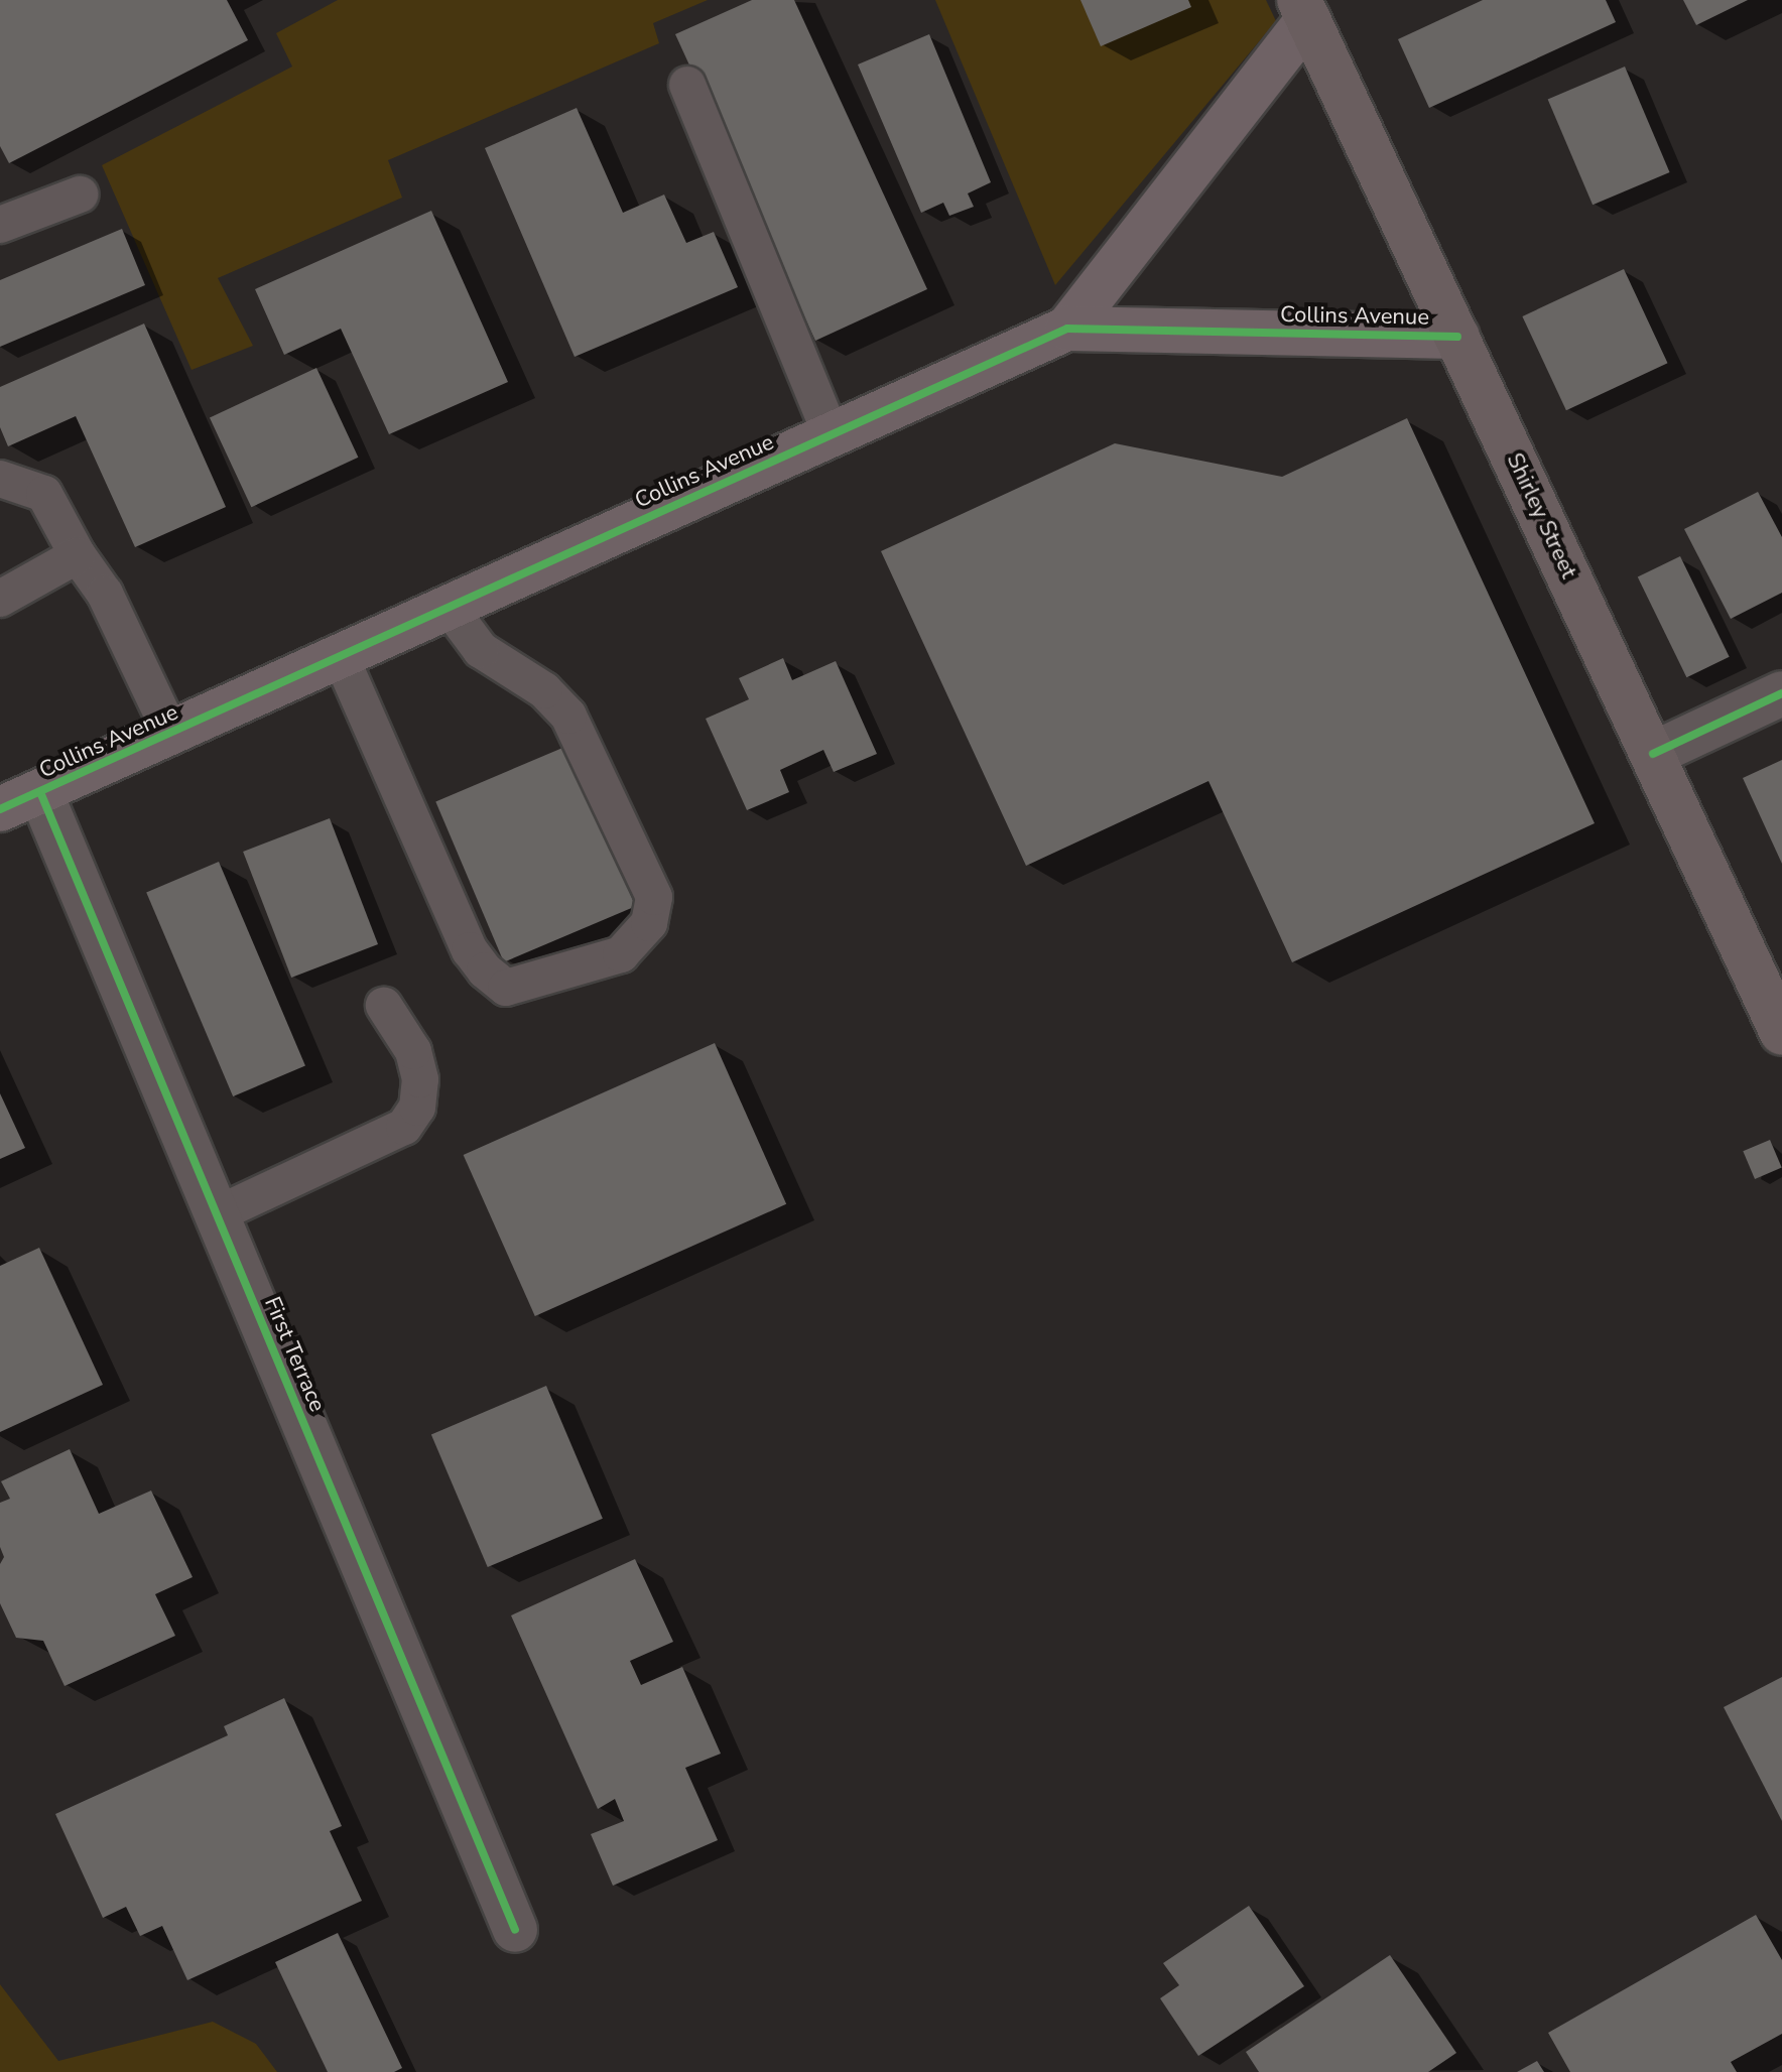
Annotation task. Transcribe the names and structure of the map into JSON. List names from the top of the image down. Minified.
{"streets":{"highway":["Shirley Street"],"street":["Collins Avenue","First Terrace"]},"crossings":[["Collins Avenue","Shirley Street"],["Collins Avenue","First Terrace"]]}
